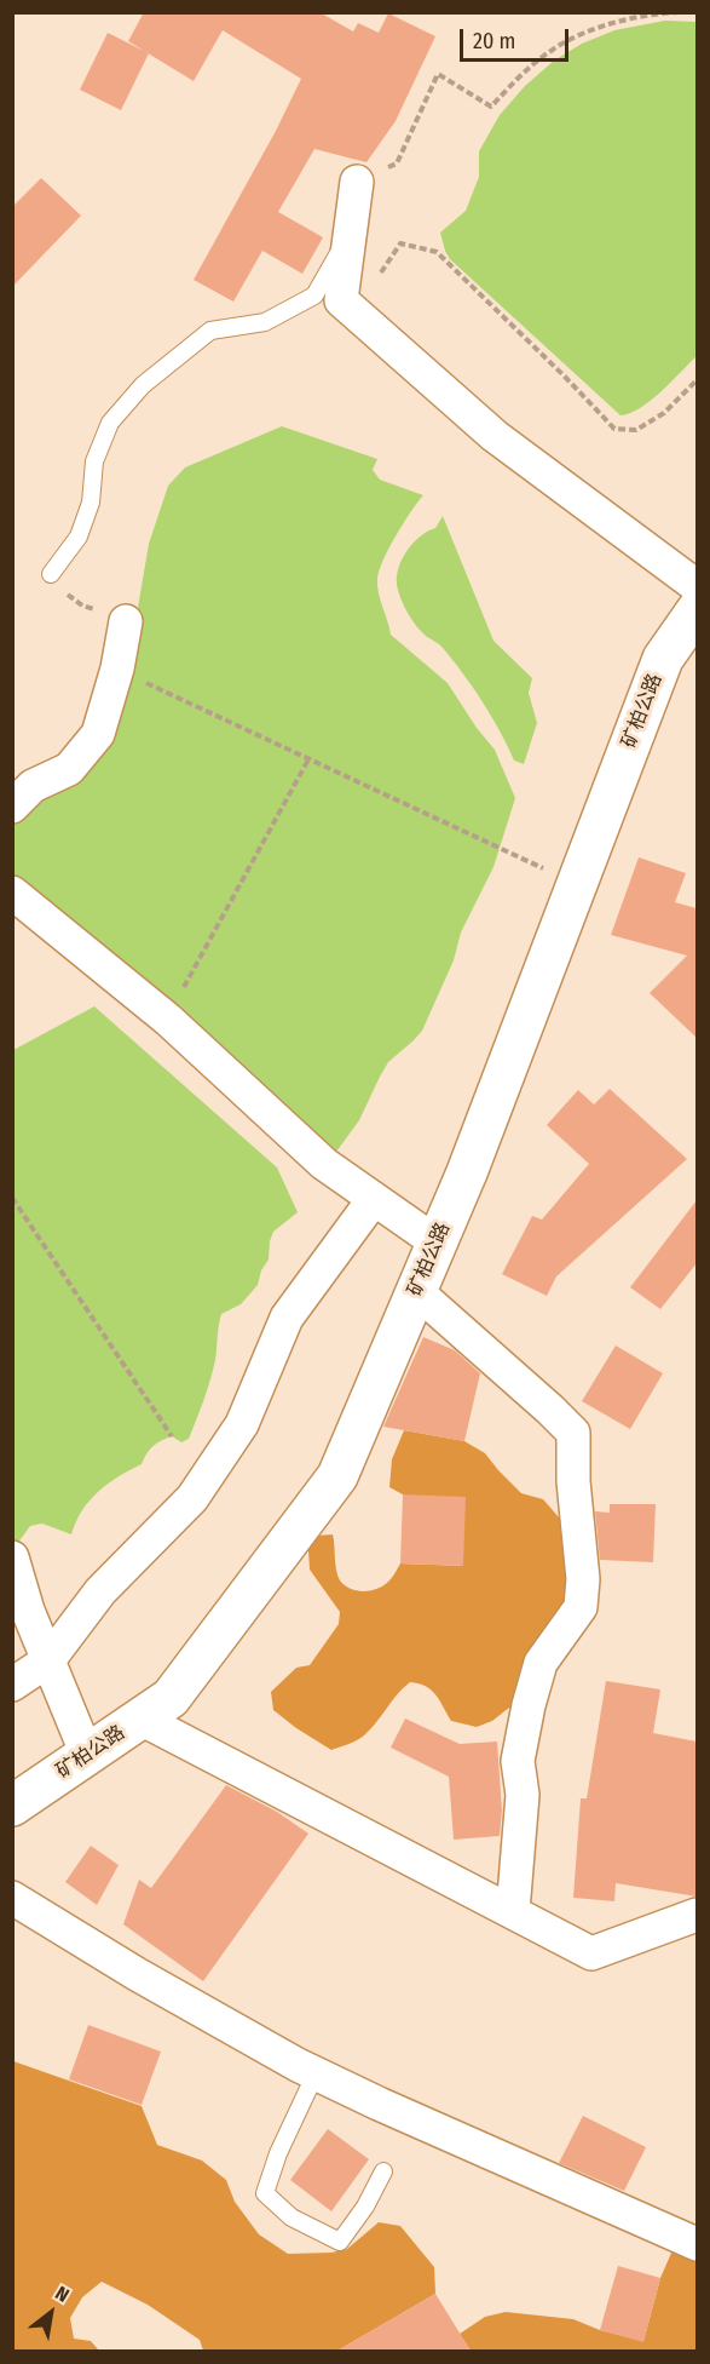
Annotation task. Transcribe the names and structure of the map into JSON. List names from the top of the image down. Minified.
{"streets":{"street":["矿柏公路"]},"scale_bar":"20 m","north":"top right"}
